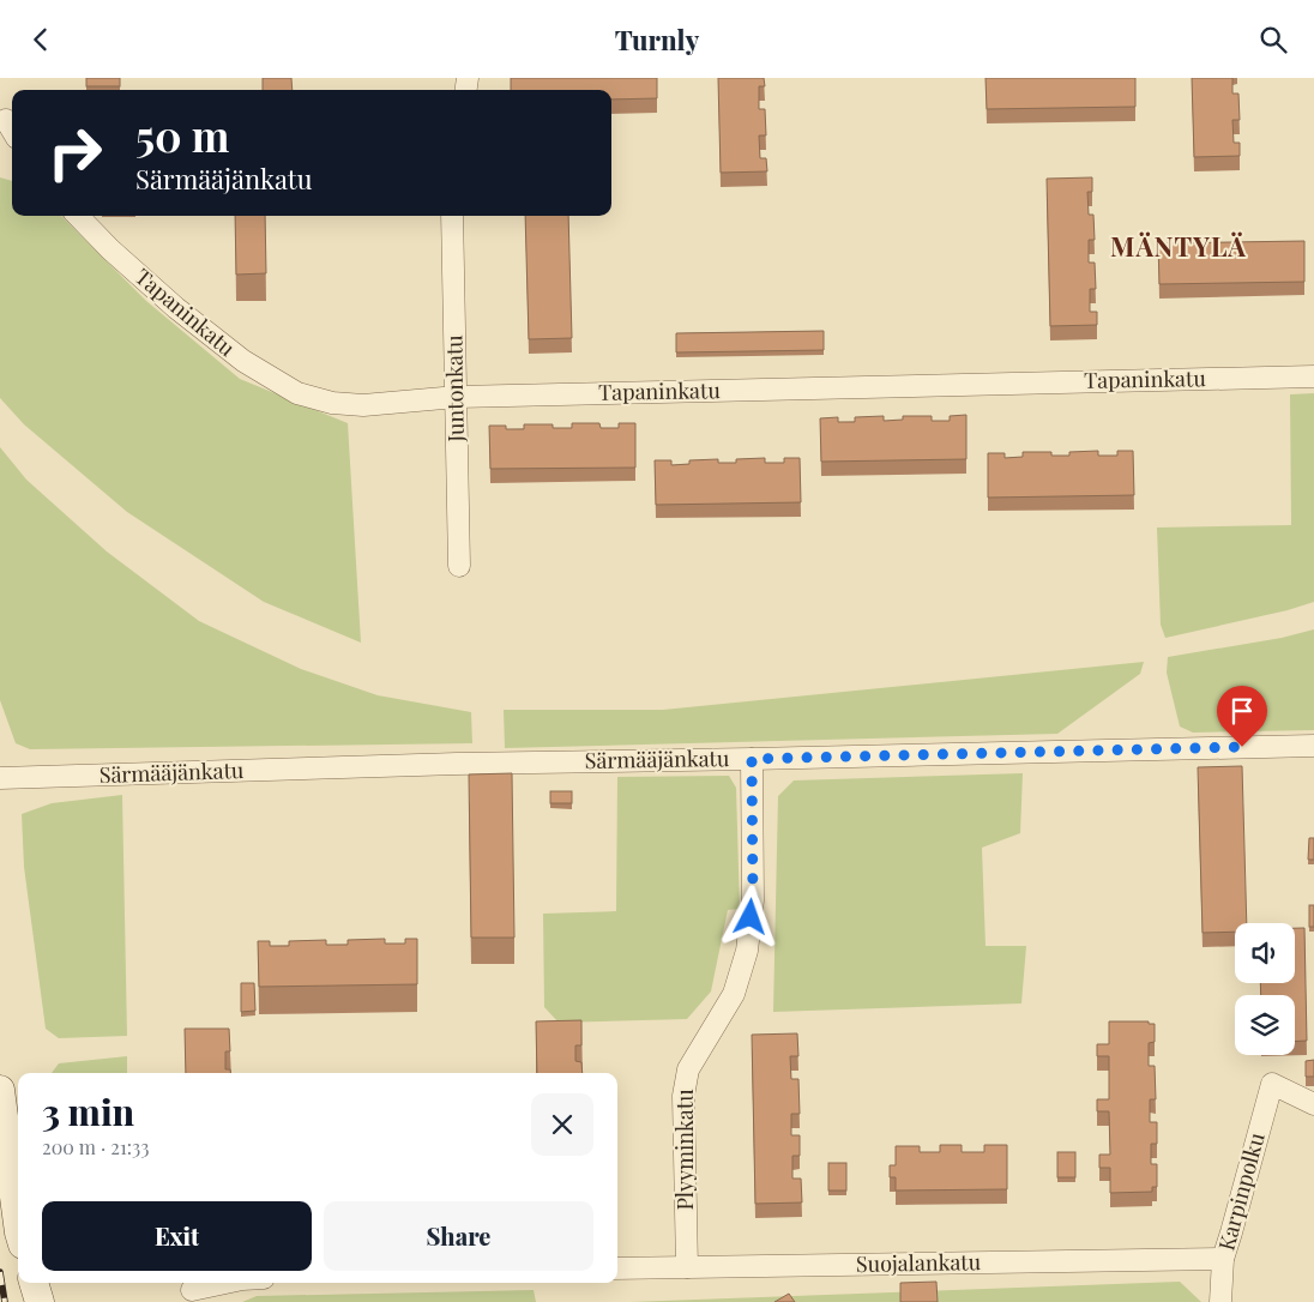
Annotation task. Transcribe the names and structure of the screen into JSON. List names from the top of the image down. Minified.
{"streets":{"street":["Tapaninkatu","Juntonkatu","Särmääjänkatu","Plyyminkatu","Karpinpolku","Suojalankatu"]},"crossings":[["Tapaninkatu","Juntonkatu"],["Särmääjänkatu","Plyyminkatu"],["Plyyminkatu","Suojalankatu"],["Karpinpolku","Suojalankatu"]],"districts":["MÄNTYLÄ"],"page":{"header":"Turnly","turn":["50 m","Särmääjänkatu"],"heading":["3 min","200 m · 21:33"],"buttons":["Exit","Share"]}}
